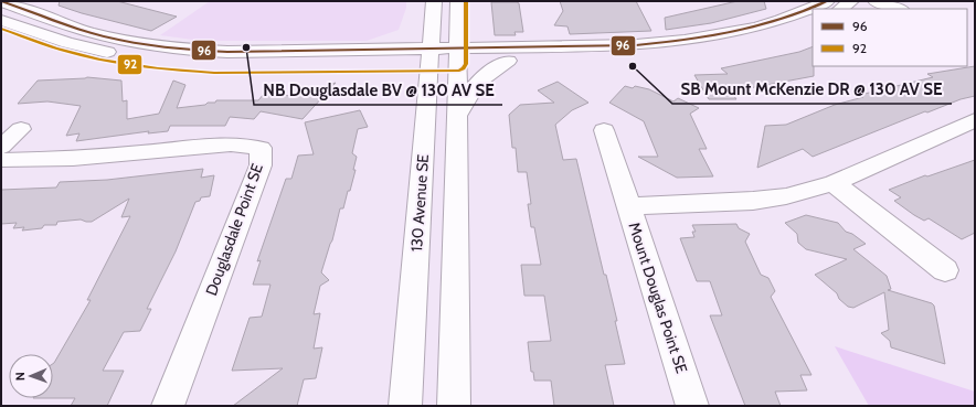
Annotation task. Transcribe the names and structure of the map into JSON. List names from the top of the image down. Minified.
{"streets":{"street":["130 Avenue SE","Douglasdale Point SE","Mount Douglas Point SE"]},"places":["NB Douglasdale BV @ 130 AV SE","SB Mount McKenzie DR @ 130 AV SE"],"lines":["transit line 96","transit line 92"],"legend":["96","92"],"north":"left"}
